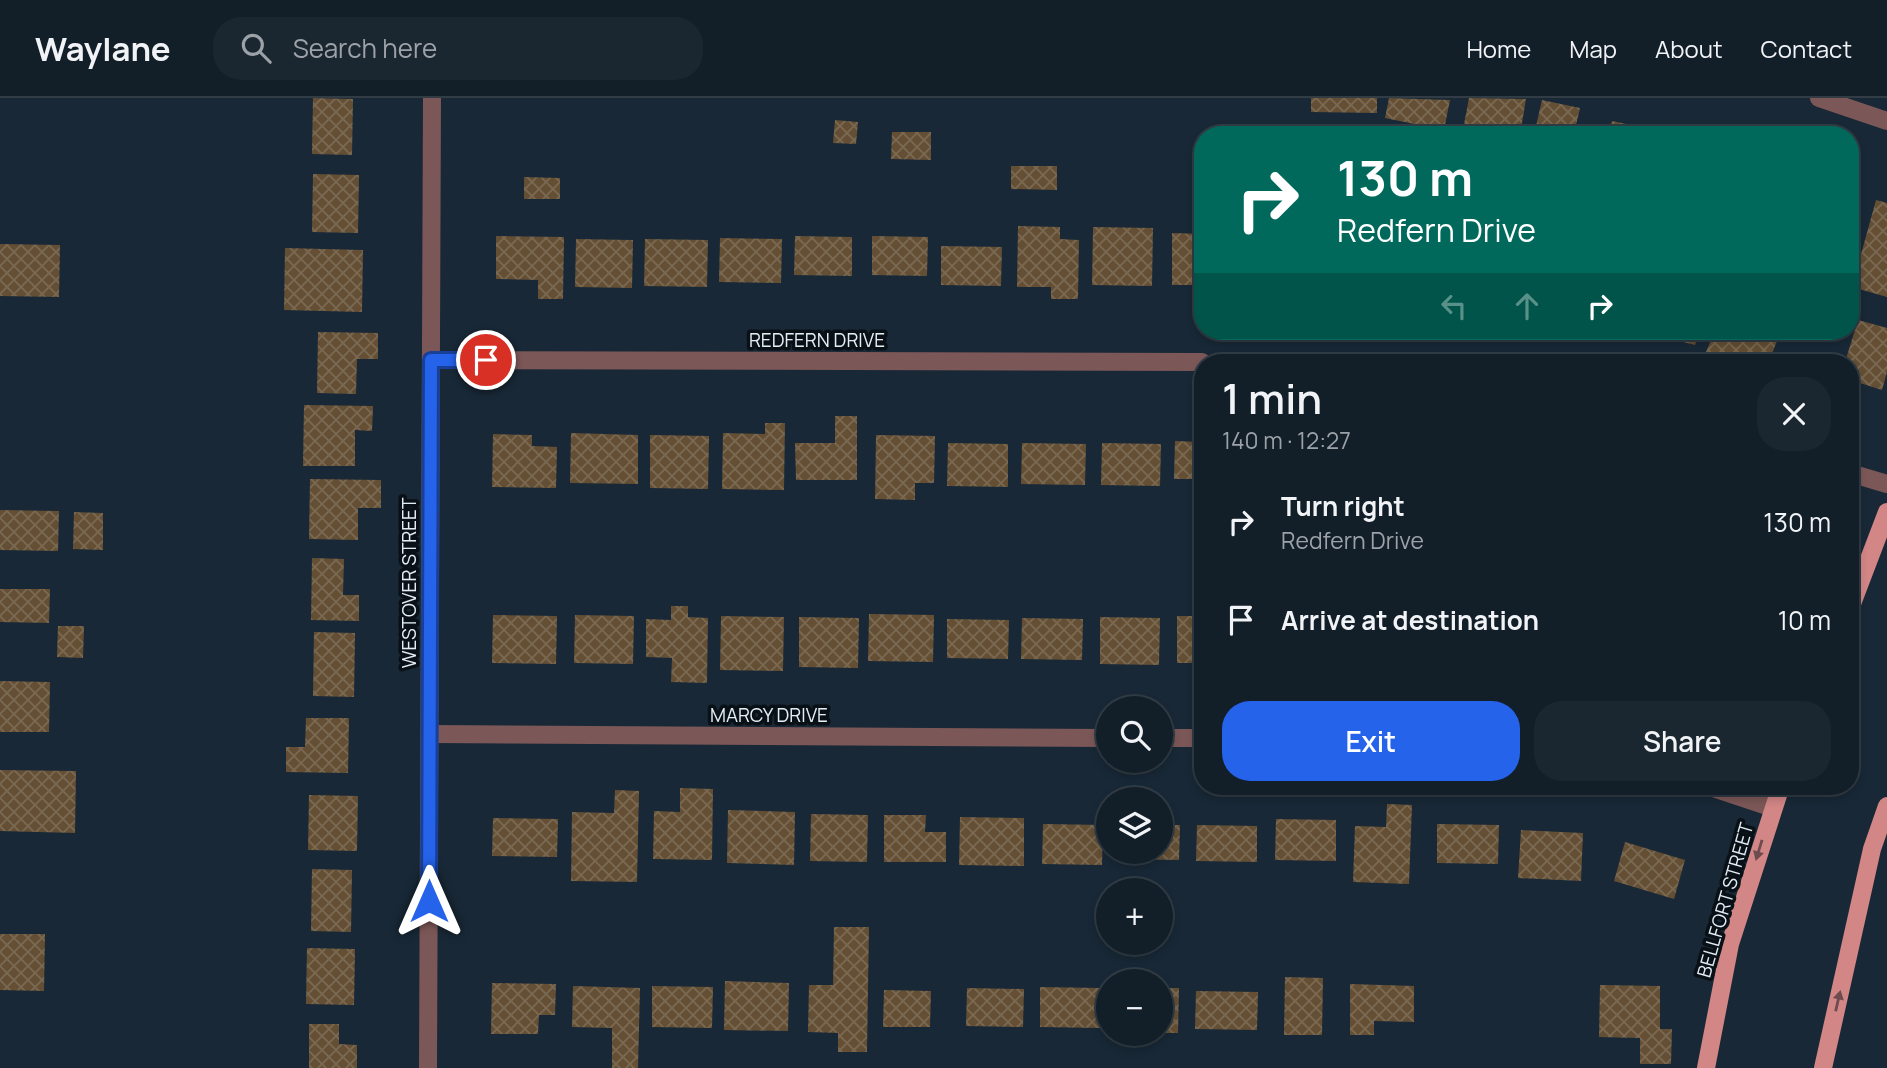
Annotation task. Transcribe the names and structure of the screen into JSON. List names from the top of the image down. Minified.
{"streets":{"main road":["BELLFORT STREET"],"street":["REDFERN DRIVE","WESTOVER STREET","MARCY DRIVE"]},"crossings":[["REDFERN DRIVE","WESTOVER STREET"],["WESTOVER STREET","MARCY DRIVE"]],"page":{"header":"Waylane","search":"Search here","nav":["Home","Map","About","Contact"],"turn":["130 m","Redfern Drive"],"heading":["1 min","140 m · 12:27"],"list":[{"name":"Turn right","note":"Redfern Drive","value":"130 m"},{"name":"Arrive at destination","value":"10 m"}],"buttons":["Exit","Share"],"map_buttons":["+","−"]}}
